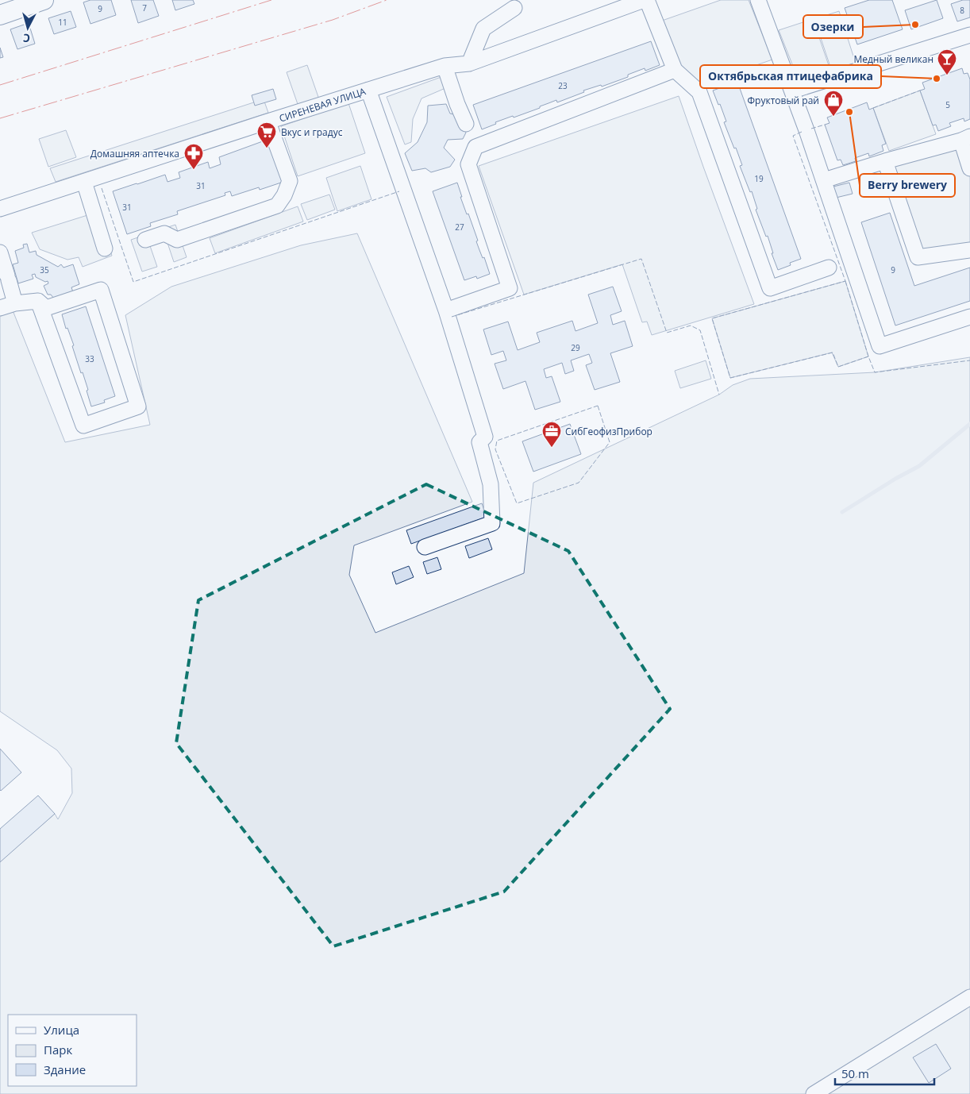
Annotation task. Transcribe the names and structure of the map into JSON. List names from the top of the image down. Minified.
{"streets":{"street":["СИРЕНЕВАЯ УЛИЦА"]},"places":{"other":["Озерки","Октябрьская птицефабрика","Berry brewery"],"bar":["Медный великан"],"shop":["Фруктовый рай"],"supermarket":["Вкус и градус"],"pharmacy":["Домашняя аптечка"],"office":["СибГеофизПрибор"]},"house_numbers":["7","9","8","11","23","5","19","31","31","27","35","9","29","33"],"legend":["Улица","Парк","Здание"],"scale_bar":"50 m","north":"bottom"}
